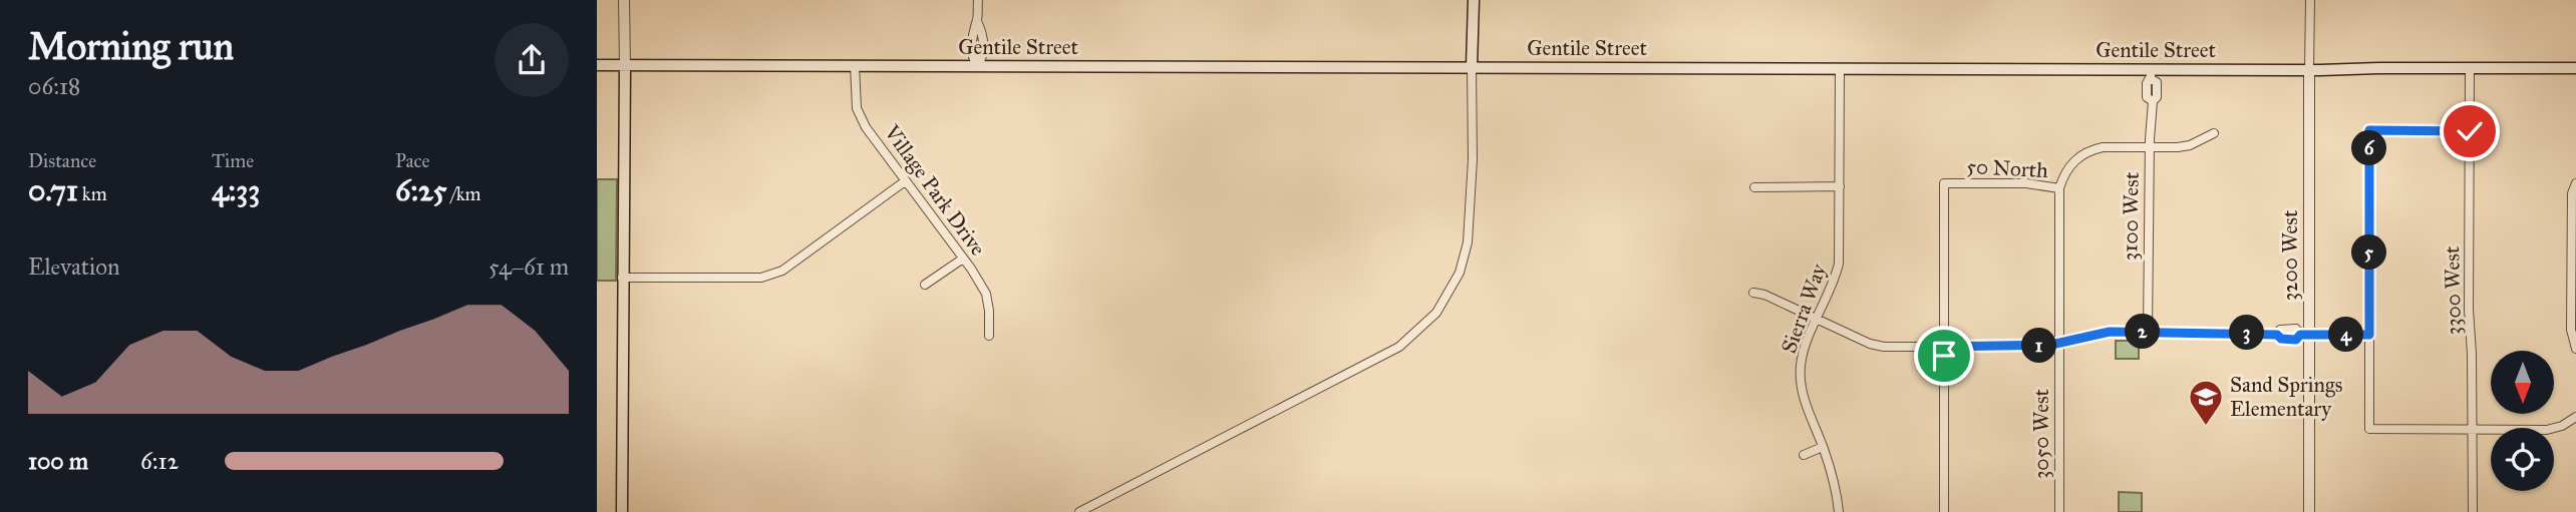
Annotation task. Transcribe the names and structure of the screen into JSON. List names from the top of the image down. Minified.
{"streets":{"main road":["Gentile Street"],"street":["50 North","Village Park Drive","3100 West","3200 West","3300 West","Sierra Way","3050 West"]},"crossings":[["Gentile Street","Village Park Drive"],["Gentile Street","3100 West"],["Gentile Street","3200 West"],["Gentile Street","3300 West"],["Gentile Street","Sierra Way"],["50 North","3100 West"],["50 North","3050 West"]],"places":{"school or university":["Sand Springs Elementary"]},"north":"bottom","page":{"heading":["Morning run","06:18"],"stats":[["Distance","0.71 km"],["Time","4:33"],["Pace","6:25 /km"]],"pins":["6","5","2","3","4","1"],"chart":["Elevation","54–61 m"],"list":[{"name":"100 m","note":"6:12"}]}}
